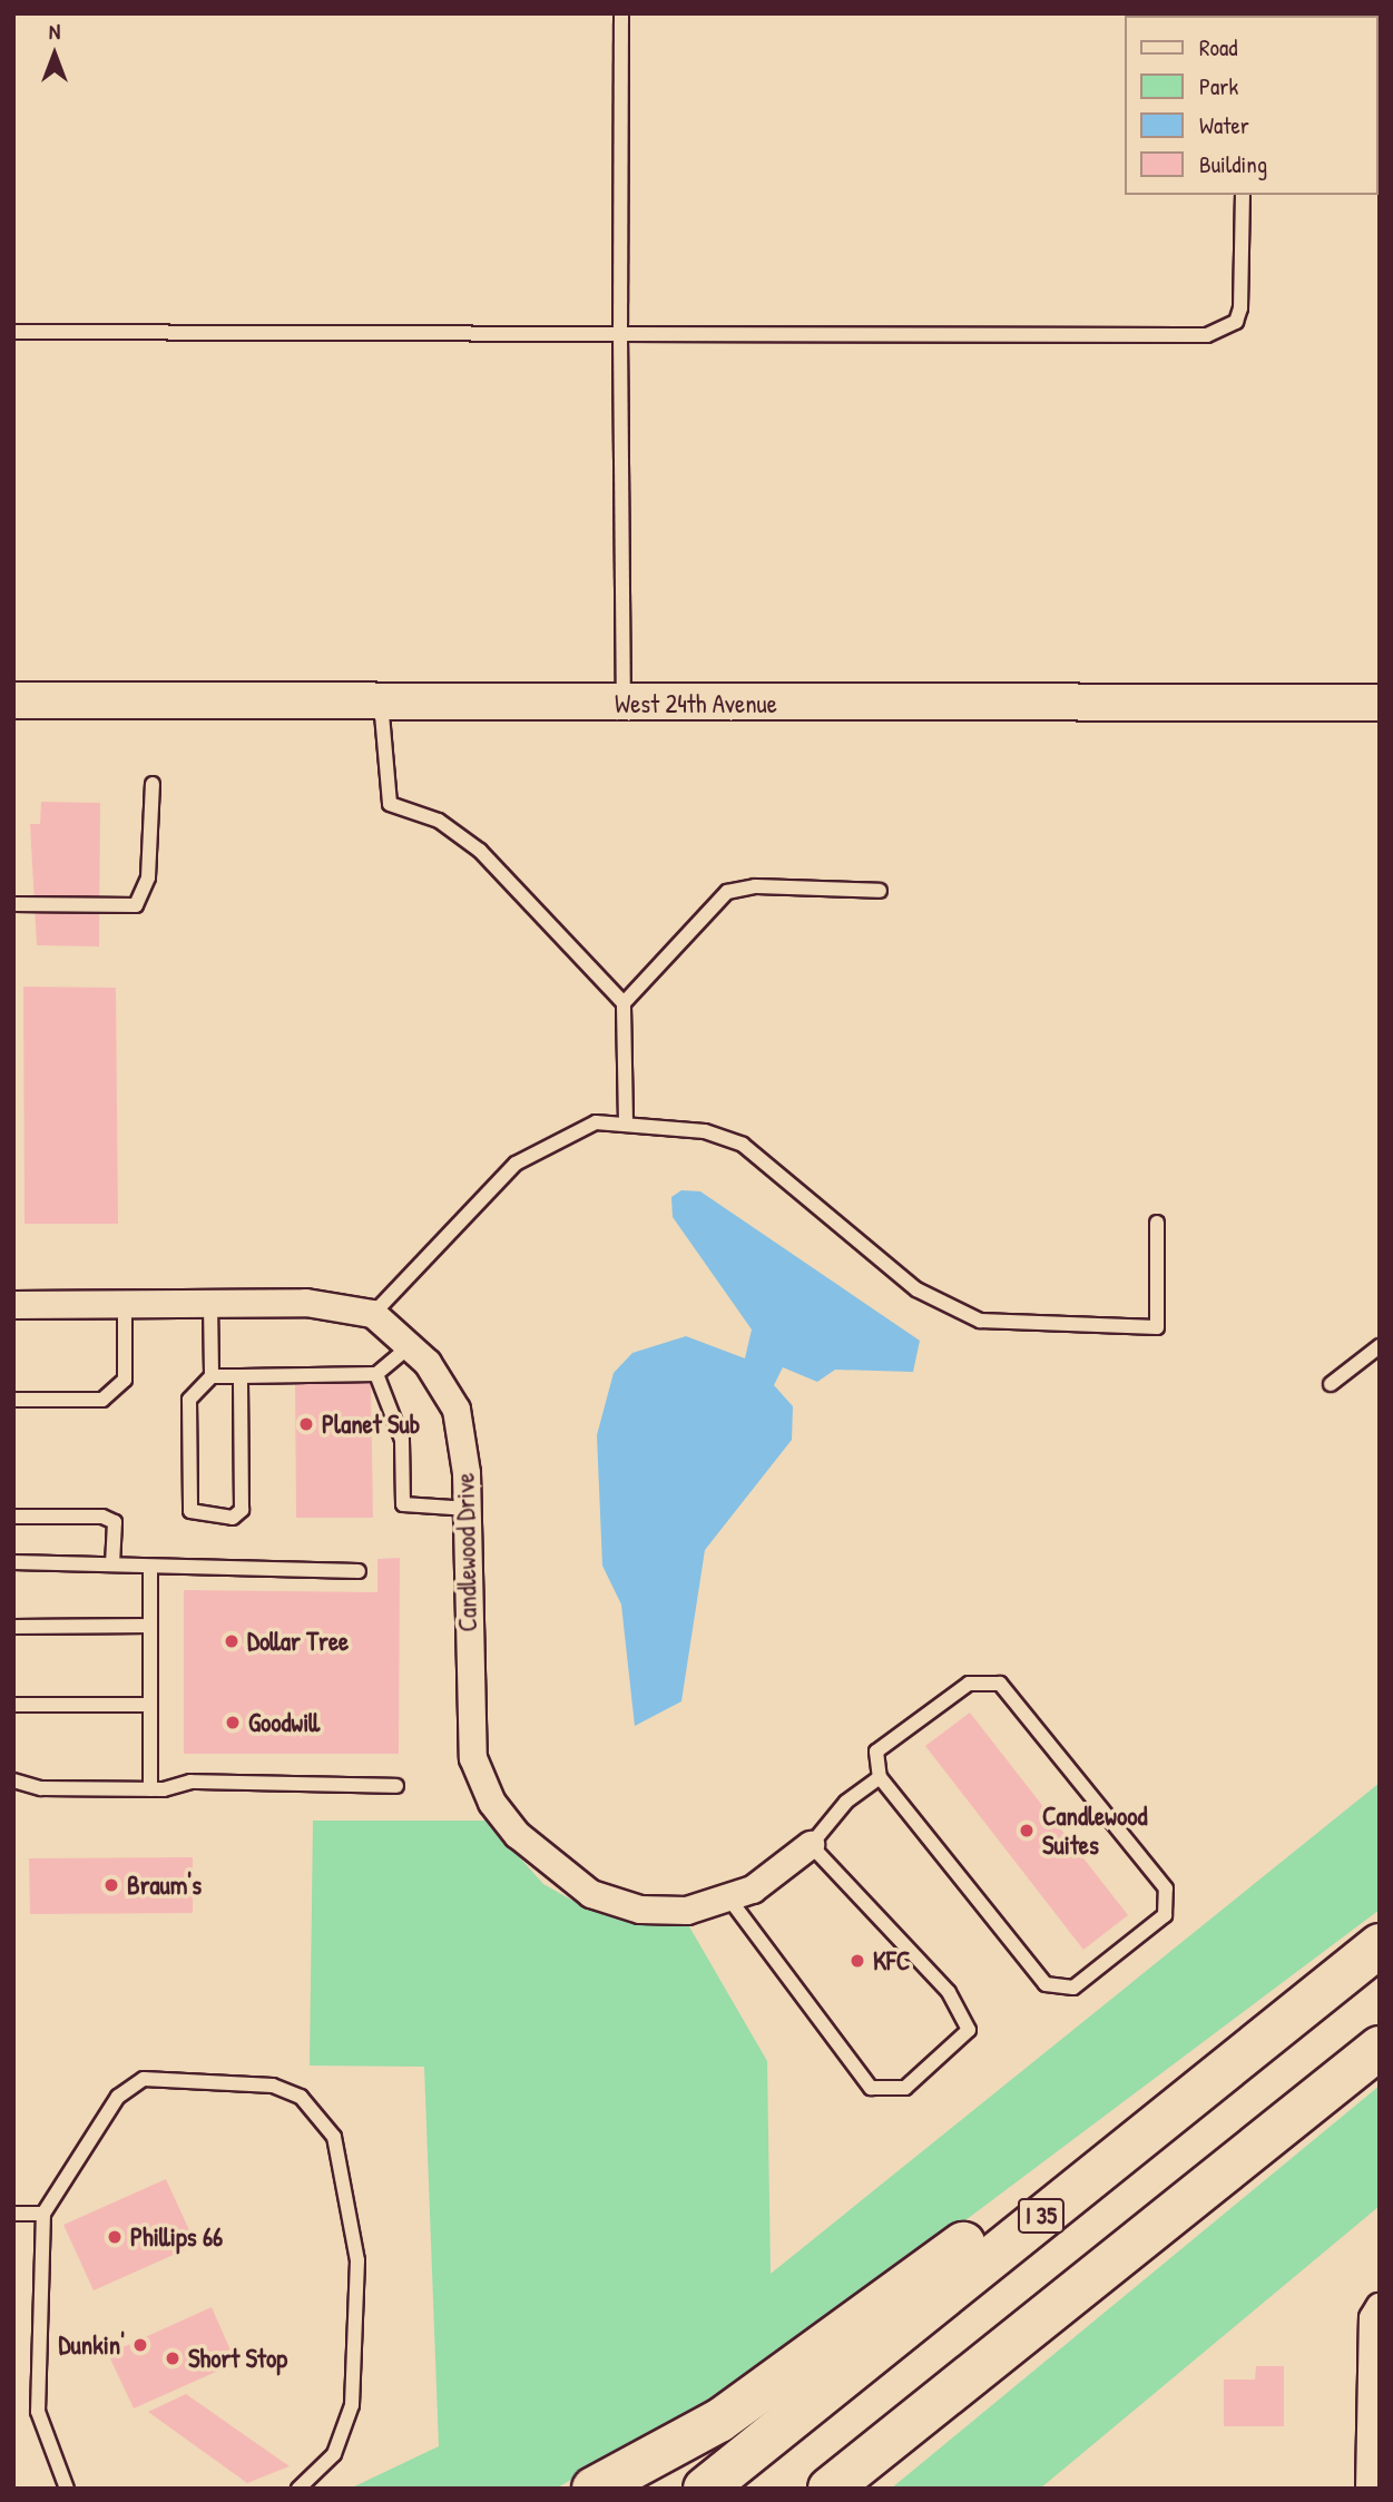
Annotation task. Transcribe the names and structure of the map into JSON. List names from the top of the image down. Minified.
{"streets":{"highway":["I 35"],"street":["West 24th Avenue","Candlewood Drive"]},"places":["Planet Sub","Dollar Tree","Goodwill","Candlewood Suites","Braum's","KFC","Phillips 66","Dunkin'","Short Stop"],"legend":["Road","Park","Water","Building"],"north":"top"}
